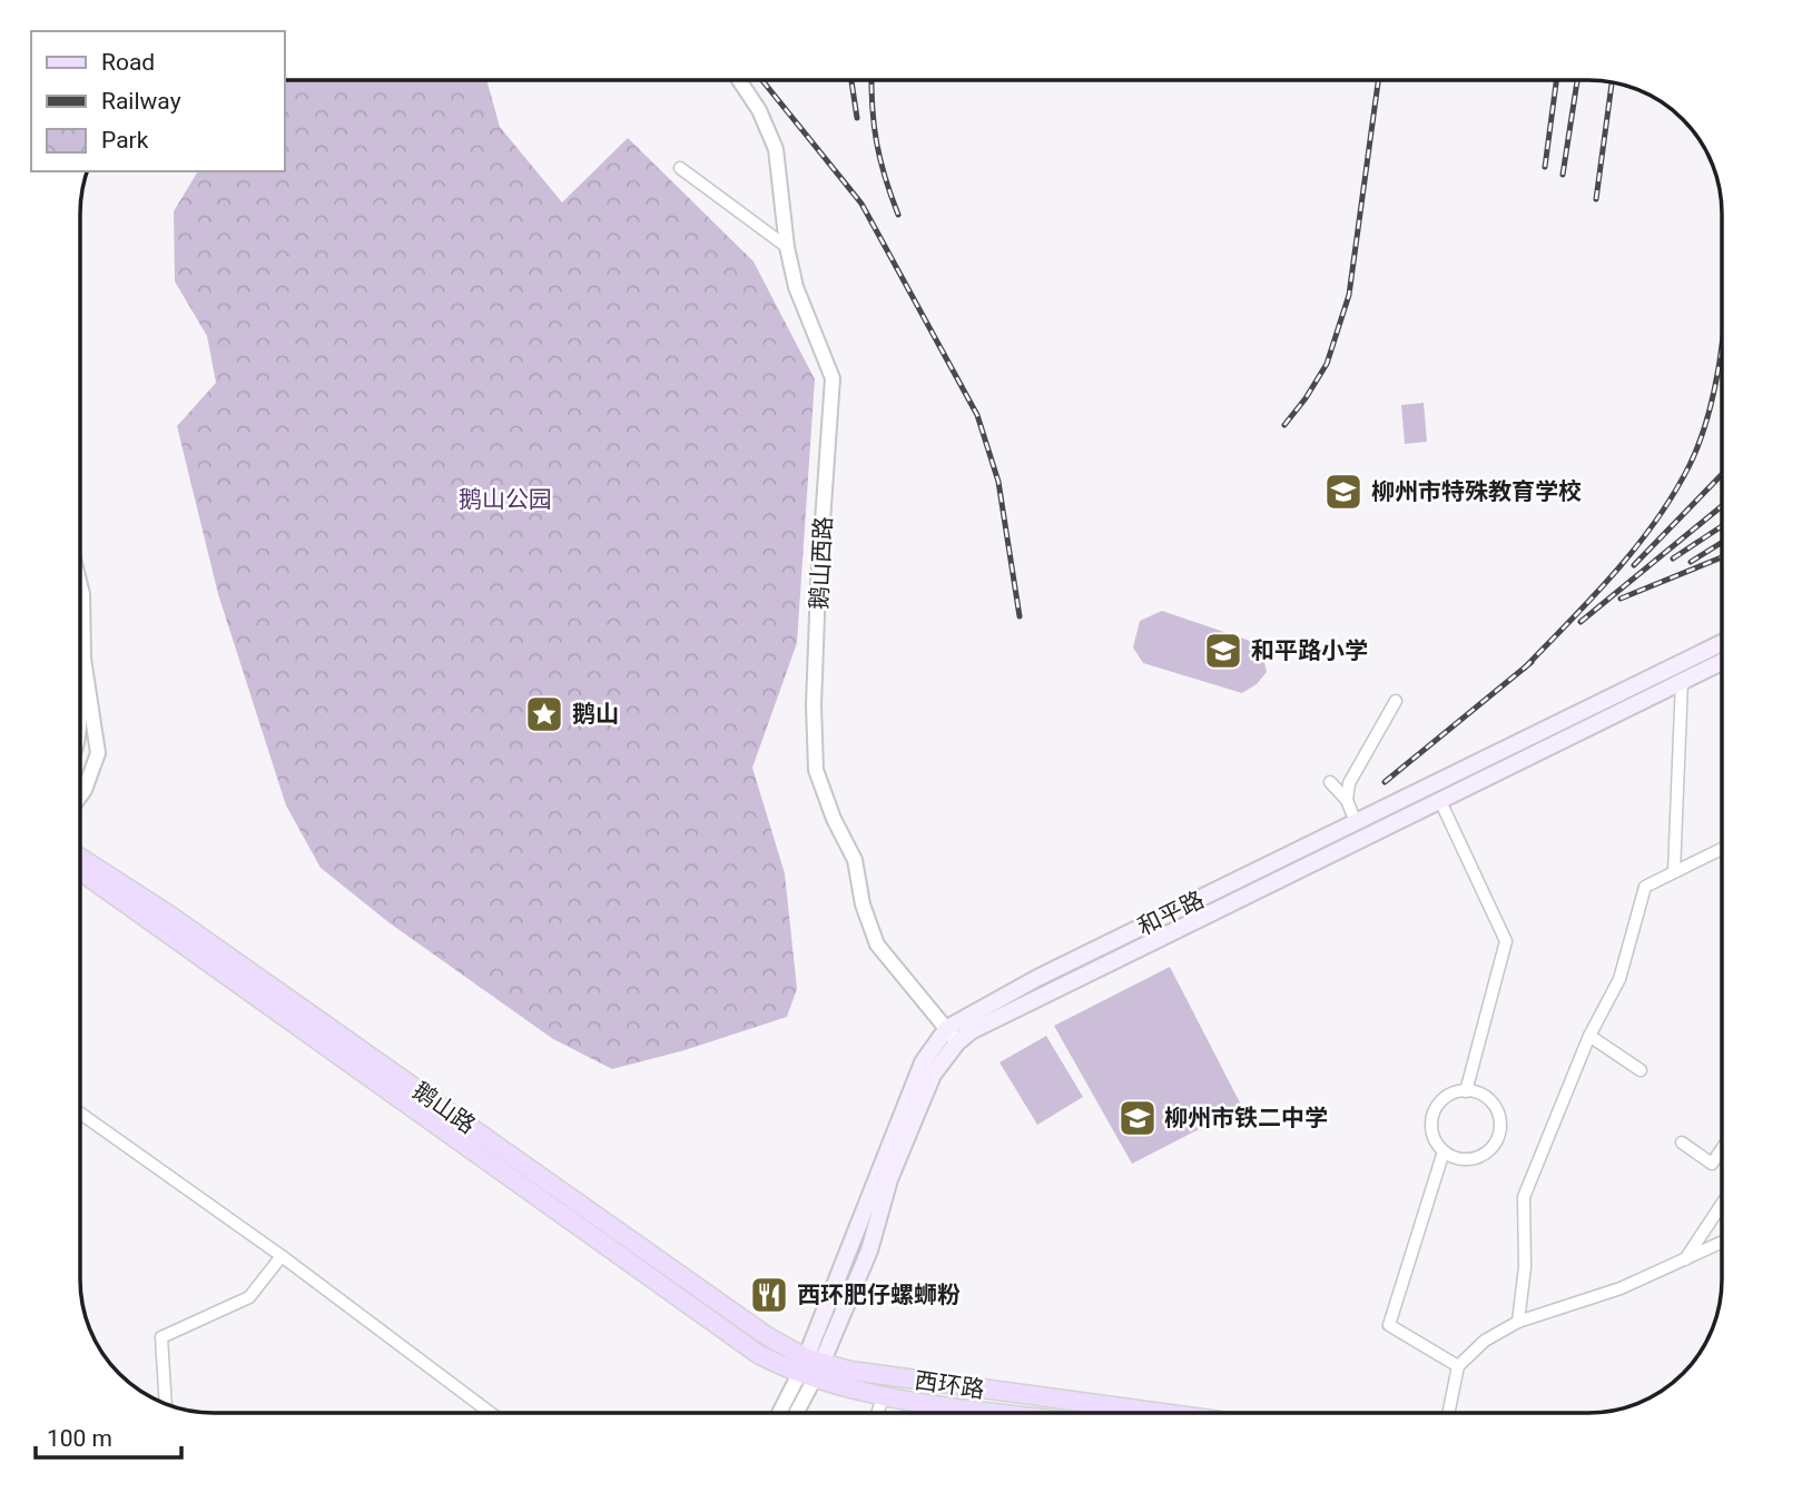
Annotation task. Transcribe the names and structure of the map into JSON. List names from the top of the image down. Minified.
{"streets":{"main road":["和平路","鹅山路","西环路"],"street":["鹅山西路"]},"crossings":[["鹅山西路","和平路"],["和平路","鹅山路"],["和平路","西环路"],["鹅山路","西环路"]],"parks":["鹅山公园"],"places":{"school or university":["柳州市特殊教育学校","和平路小学","柳州市铁二中学"],"place":["鹅山"],"restaurant":["西环肥仔螺蛳粉"]},"legend":["Road","Railway","Park"],"scale_bar":"100 m"}
